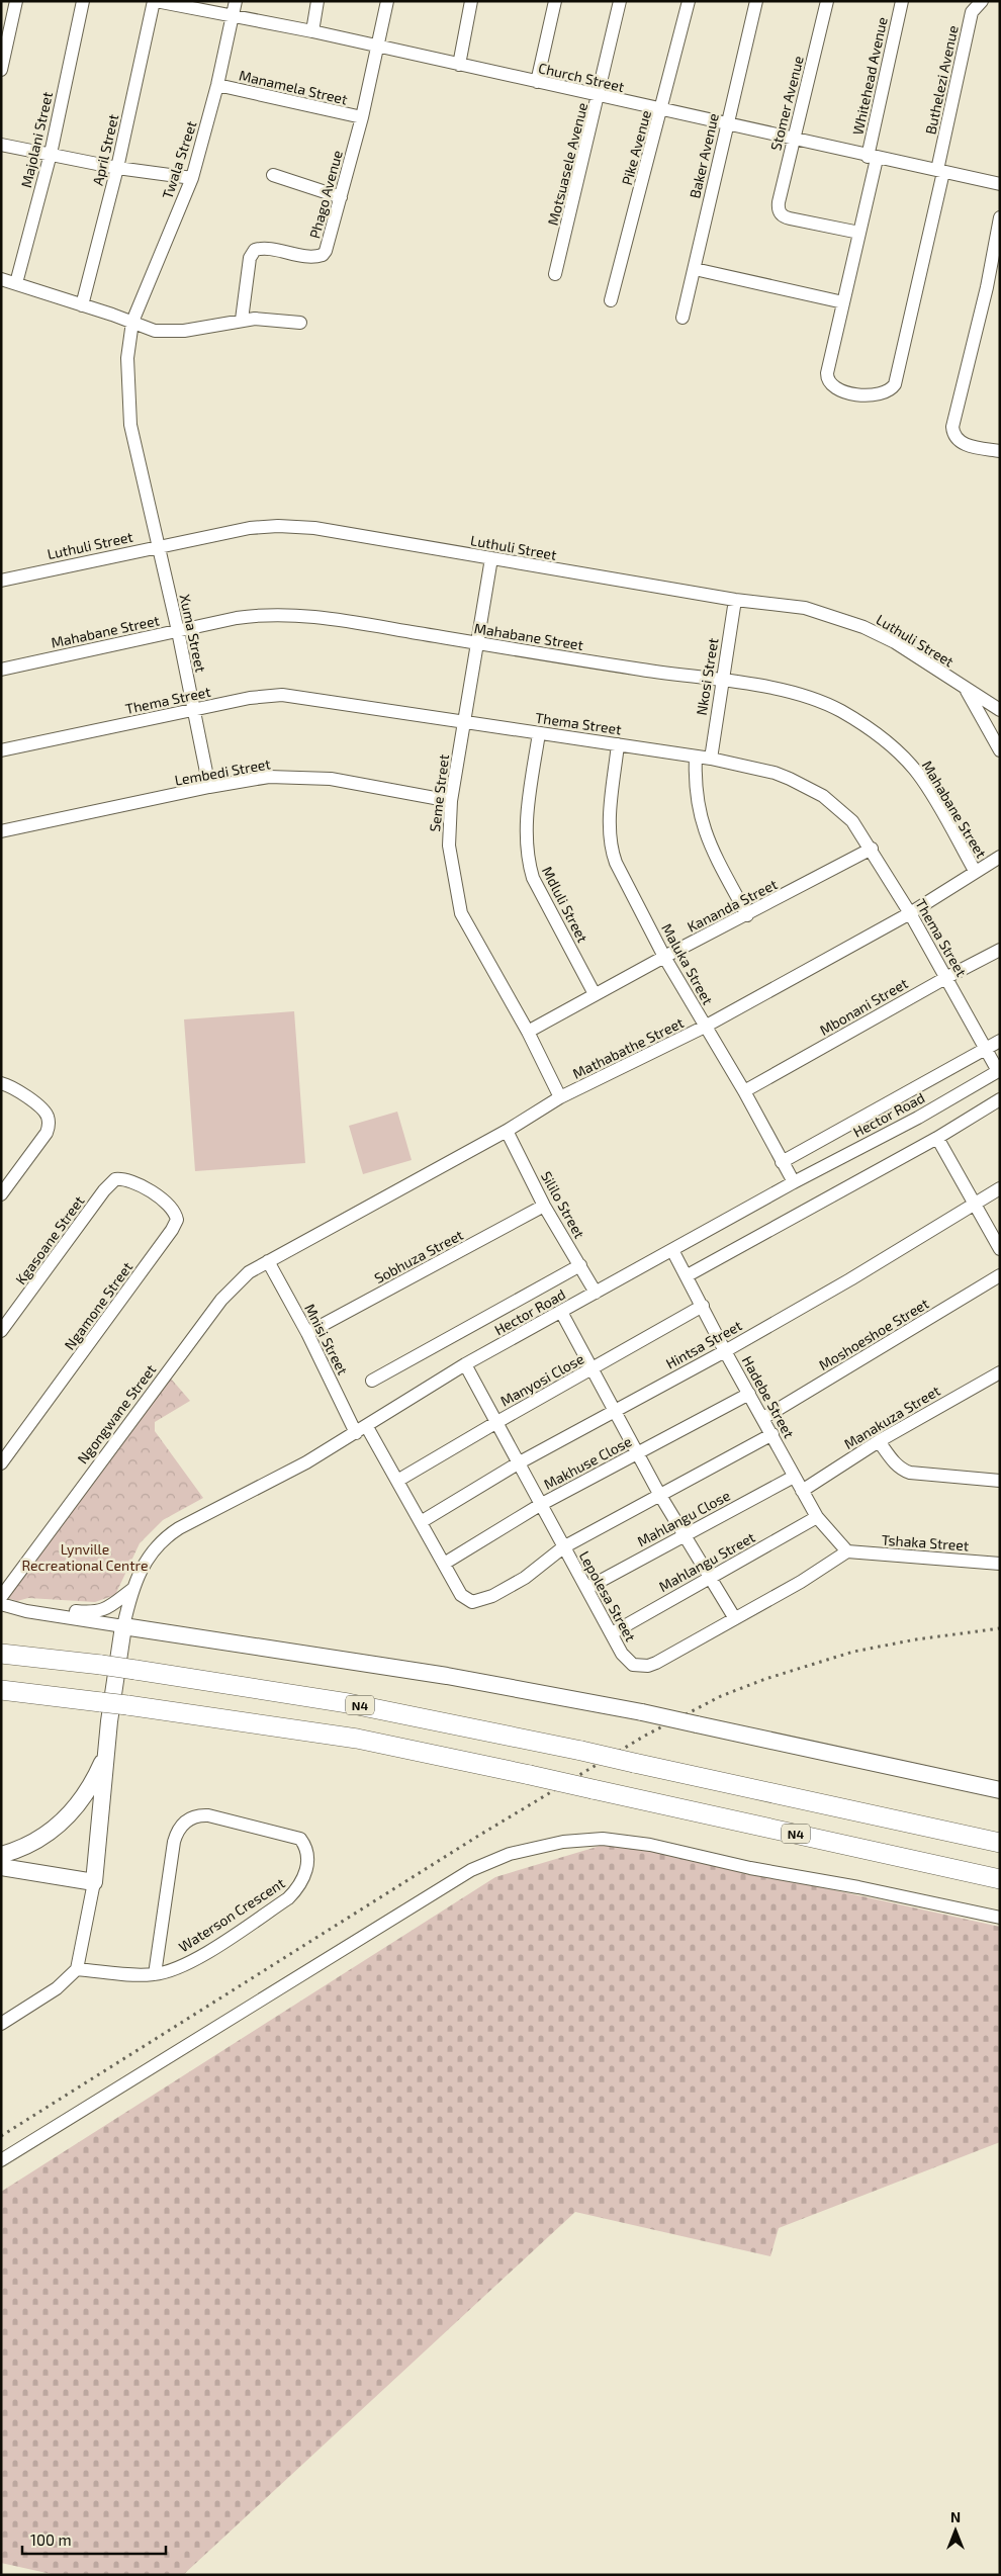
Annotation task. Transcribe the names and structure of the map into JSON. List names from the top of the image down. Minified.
{"streets":{"highway":["N4"],"street":["Whitehead Avenue","Church Street","Buthelezi Avenue","Manamela Street","Stomer Avenue","Majolani Street","Pike Avenue","April Street","Baker Avenue","Twala Street","Motsuasele Avenue","Phago Avenue","Luthuli Street","Mahabane Street","Xuma Street","Nkosi Street","Thema Street","Lembedi Street","Seme Street","Mdluli Street","Kananda Street","Maluka Street","Mbonani Street","Mathabathe Street","Hector Road","Sililo Street","Kgasoane Street","Sobhuza Street","Ngamone Street","Moshoeshoe Street","Mnisi Street","Hintsa Street","Manyosi Close","Hadebe Street","Ngongwane Street","Manakuza Street","Makhuse Close","Mahlangu Close","Tshaka Street","Mahlangu Street","Lepolesa Street","Waterson Crescent"]},"crossings":[["Whitehead Avenue","Church Street"],["Whitehead Avenue","Buthelezi Avenue"],["Whitehead Avenue","Stomer Avenue"],["Church Street","Buthelezi Avenue"],["Church Street","Stomer Avenue"],["Church Street","Pike Avenue"],["Church Street","April Street"],["Church Street","Baker Avenue"],["Church Street","Twala Street"],["Church Street","Motsuasele Avenue"],["Church Street","Phago Avenue"],["Manamela Street","Twala Street"],["Manamela Street","Phago Avenue"],["Luthuli Street","Xuma Street"],["Luthuli Street","Nkosi Street"],["Luthuli Street","Seme Street"],["Mahabane Street","Xuma Street"],["Mahabane Street","Nkosi Street"],["Mahabane Street","Seme Street"],["Mahabane Street","Mathabathe Street"],["Xuma Street","Thema Street"],["Xuma Street","Lembedi Street"],["Nkosi Street","Thema Street"],["Thema Street","Seme Street"],["Thema Street","Mdluli Street"],["Thema Street","Kananda Street"],["Thema Street","Maluka Street"],["Thema Street","Mbonani Street"],["Thema Street","Mathabathe Street"],["Thema Street","Hector Road"],["Lembedi Street","Seme Street"],["Seme Street","Kananda Street"],["Seme Street","Mathabathe Street"],["Mdluli Street","Kananda Street"],["Kananda Street","Maluka Street"],["Maluka Street","Mbonani Street"],["Maluka Street","Mathabathe Street"],["Maluka Street","Hector Road"],["Mathabathe Street","Sililo Street"],["Mathabathe Street","Mnisi Street"],["Mathabathe Street","Ngongwane Street"],["Hector Road","Sililo Street"],["Hector Road","Mnisi Street"],["Hector Road","Hadebe Street"],["Hector Road","Lepolesa Street"],["Sililo Street","Sobhuza Street"],["Kgasoane Street","Ngamone Street"],["Sobhuza Street","Mnisi Street"],["Moshoeshoe Street","Hadebe Street"],["Mnisi Street","Ngongwane Street"],["Mnisi Street","Lepolesa Street"],["Hintsa Street","Hadebe Street"],["Hintsa Street","Lepolesa Street"],["Manyosi Close","Hadebe Street"],["Manyosi Close","Lepolesa Street"],["Hadebe Street","Manakuza Street"],["Hadebe Street","Makhuse Close"],["Hadebe Street","Mahlangu Close"],["Hadebe Street","Tshaka Street"],["Hadebe Street","Mahlangu Street"],["Hadebe Street","Lepolesa Street"],["Makhuse Close","Lepolesa Street"],["Mahlangu Close","Lepolesa Street"],["Tshaka Street","Lepolesa Street"],["Mahlangu Street","Lepolesa Street"]],"parks":["Lynville Recreational Centre"],"scale_bar":"100 m","north":"top"}
